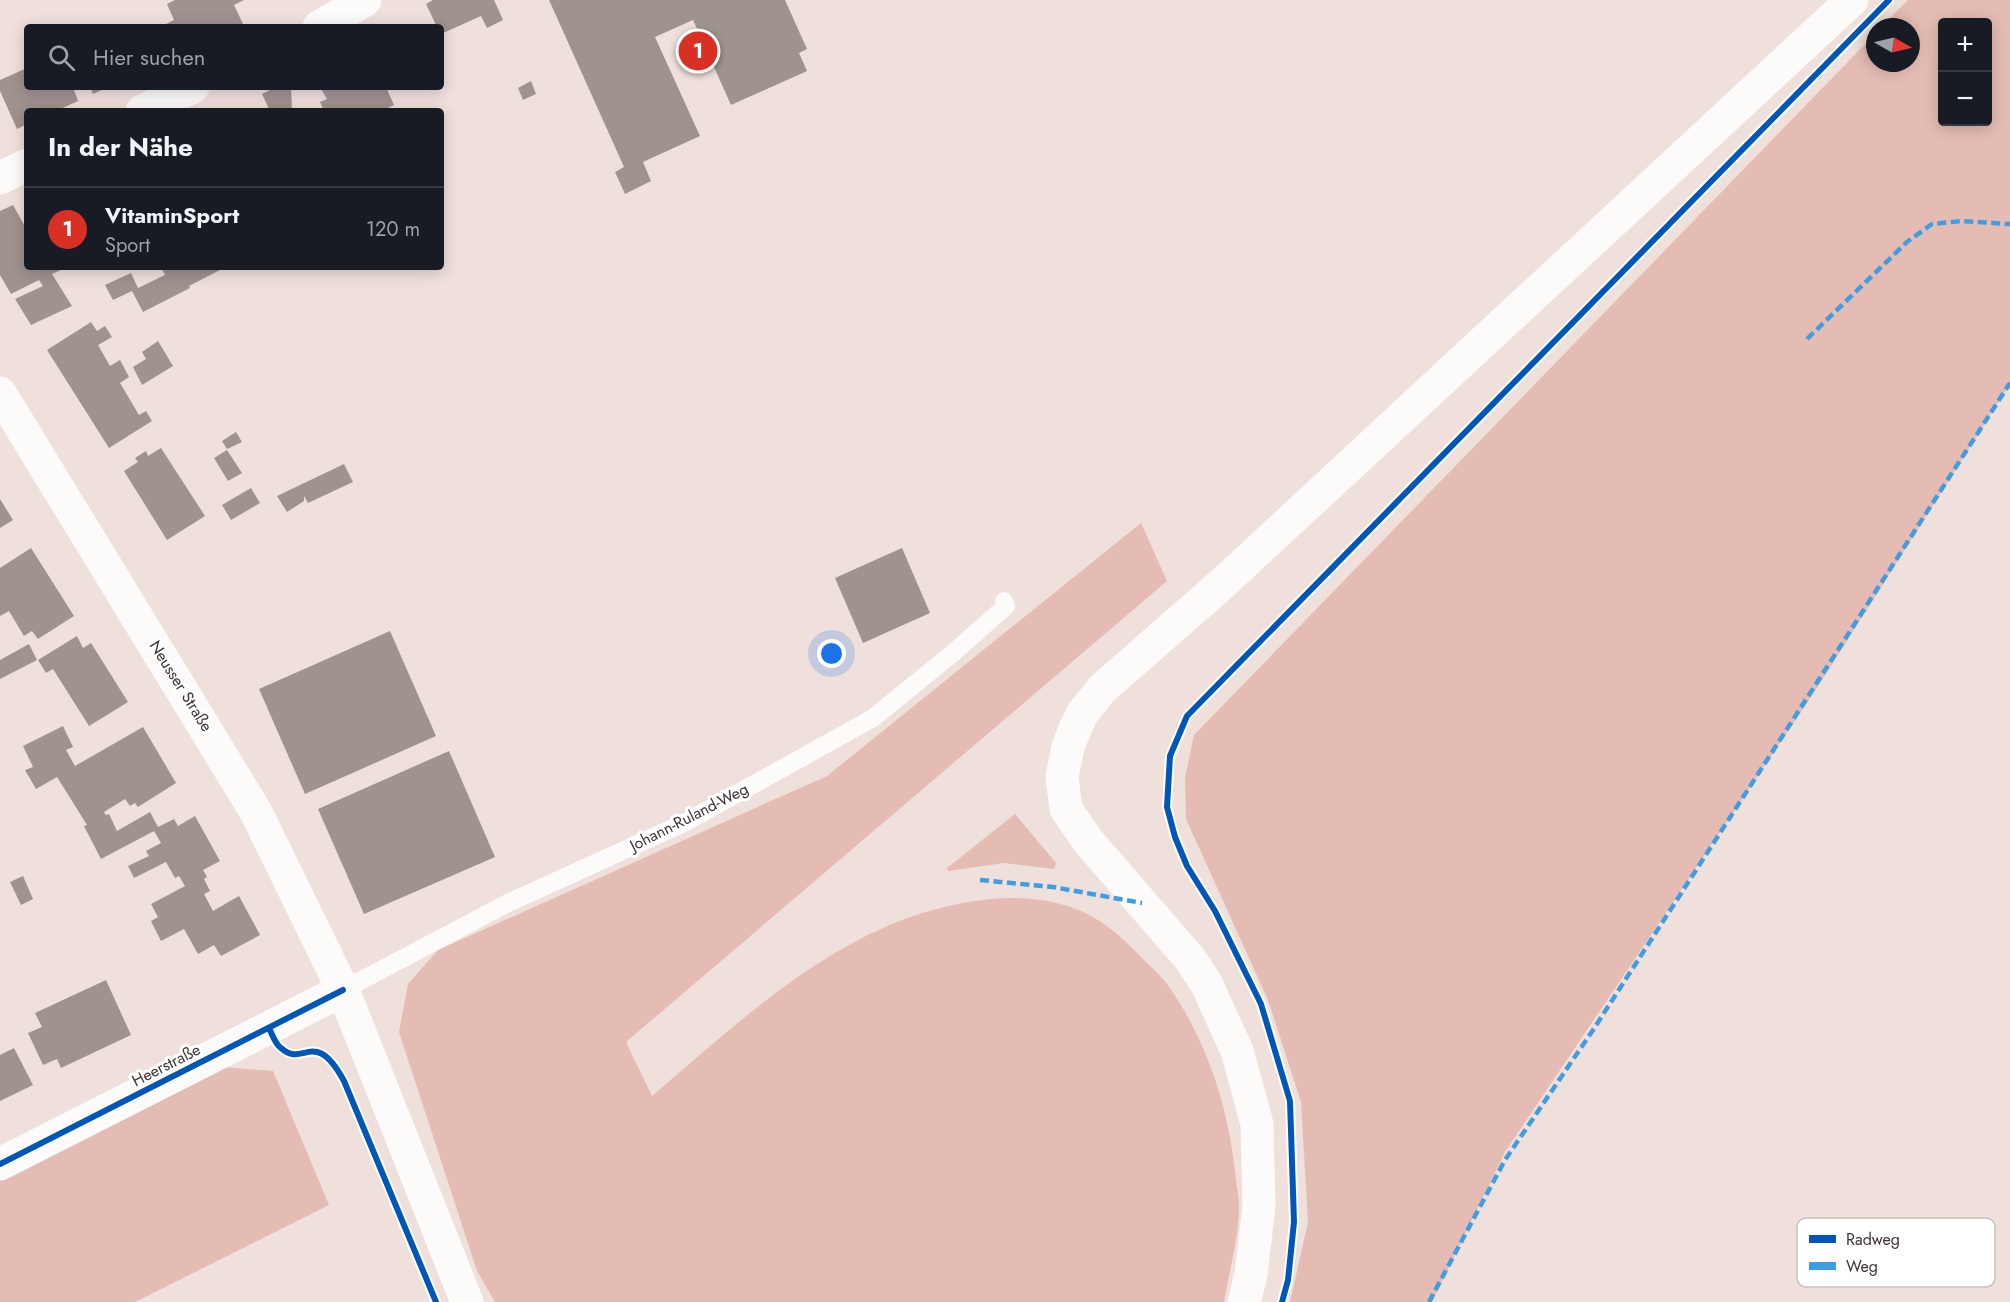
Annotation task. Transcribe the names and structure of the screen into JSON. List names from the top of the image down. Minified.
{"streets":{"main road":["Neusser Straße","Heerstraße"],"lane":["Johann-Ruland-Weg"]},"crossings":[["Neusser Straße","Johann-Ruland-Weg"],["Neusser Straße","Heerstraße"],["Johann-Ruland-Weg","Heerstraße"]],"legend":["Radweg","Weg"],"north":"right","page":{"map_buttons":["+","−"],"search":"Hier suchen","pins":"1","heading":"In der Nähe","list":[{"mark":"1","name":"VitaminSport","note":"Sport","value":"120 m"}]}}
